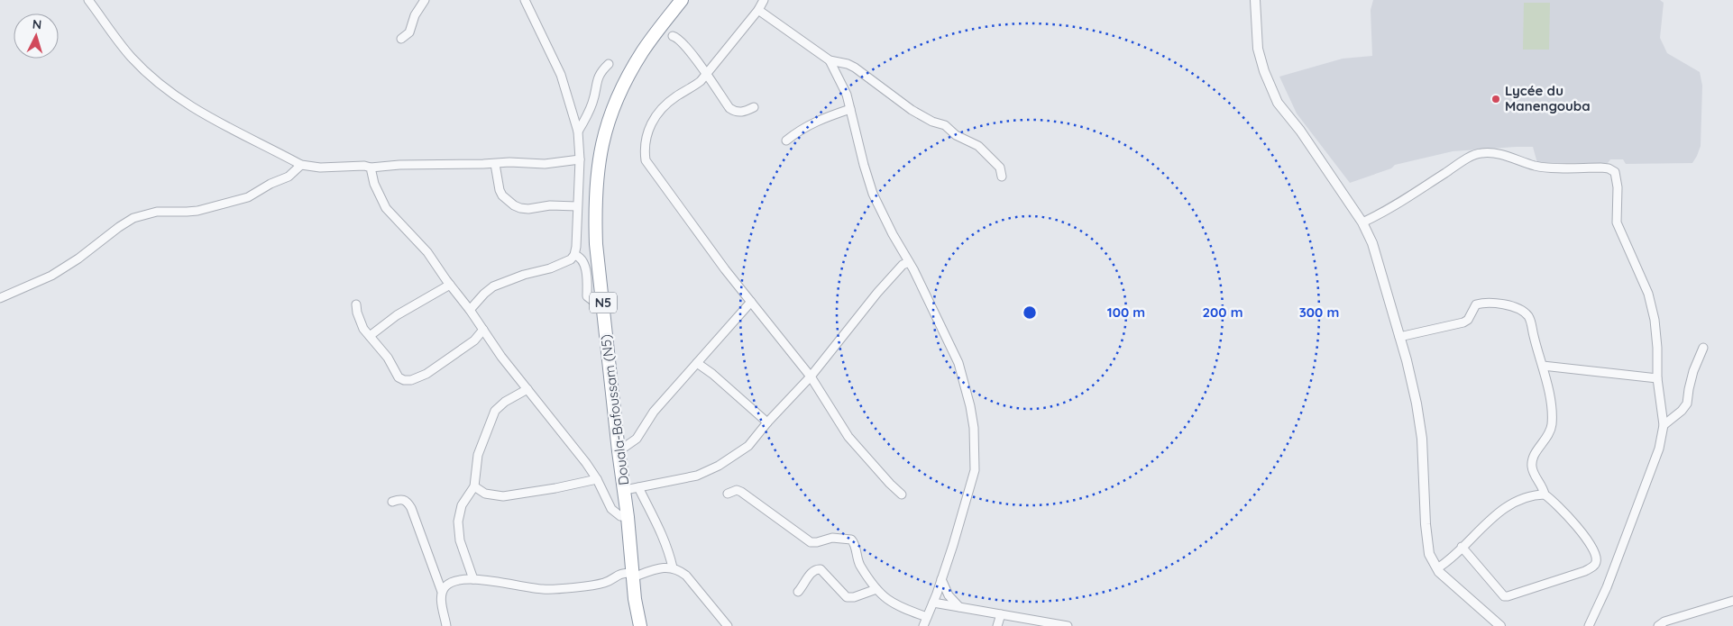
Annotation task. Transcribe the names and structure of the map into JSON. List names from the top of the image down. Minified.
{"streets":{"highway":["N5","Douala-Bafoussam (N5)"]},"places":["Lycée du Manengouba"],"north":"top","rings":["100 m","200 m","300 m"]}
